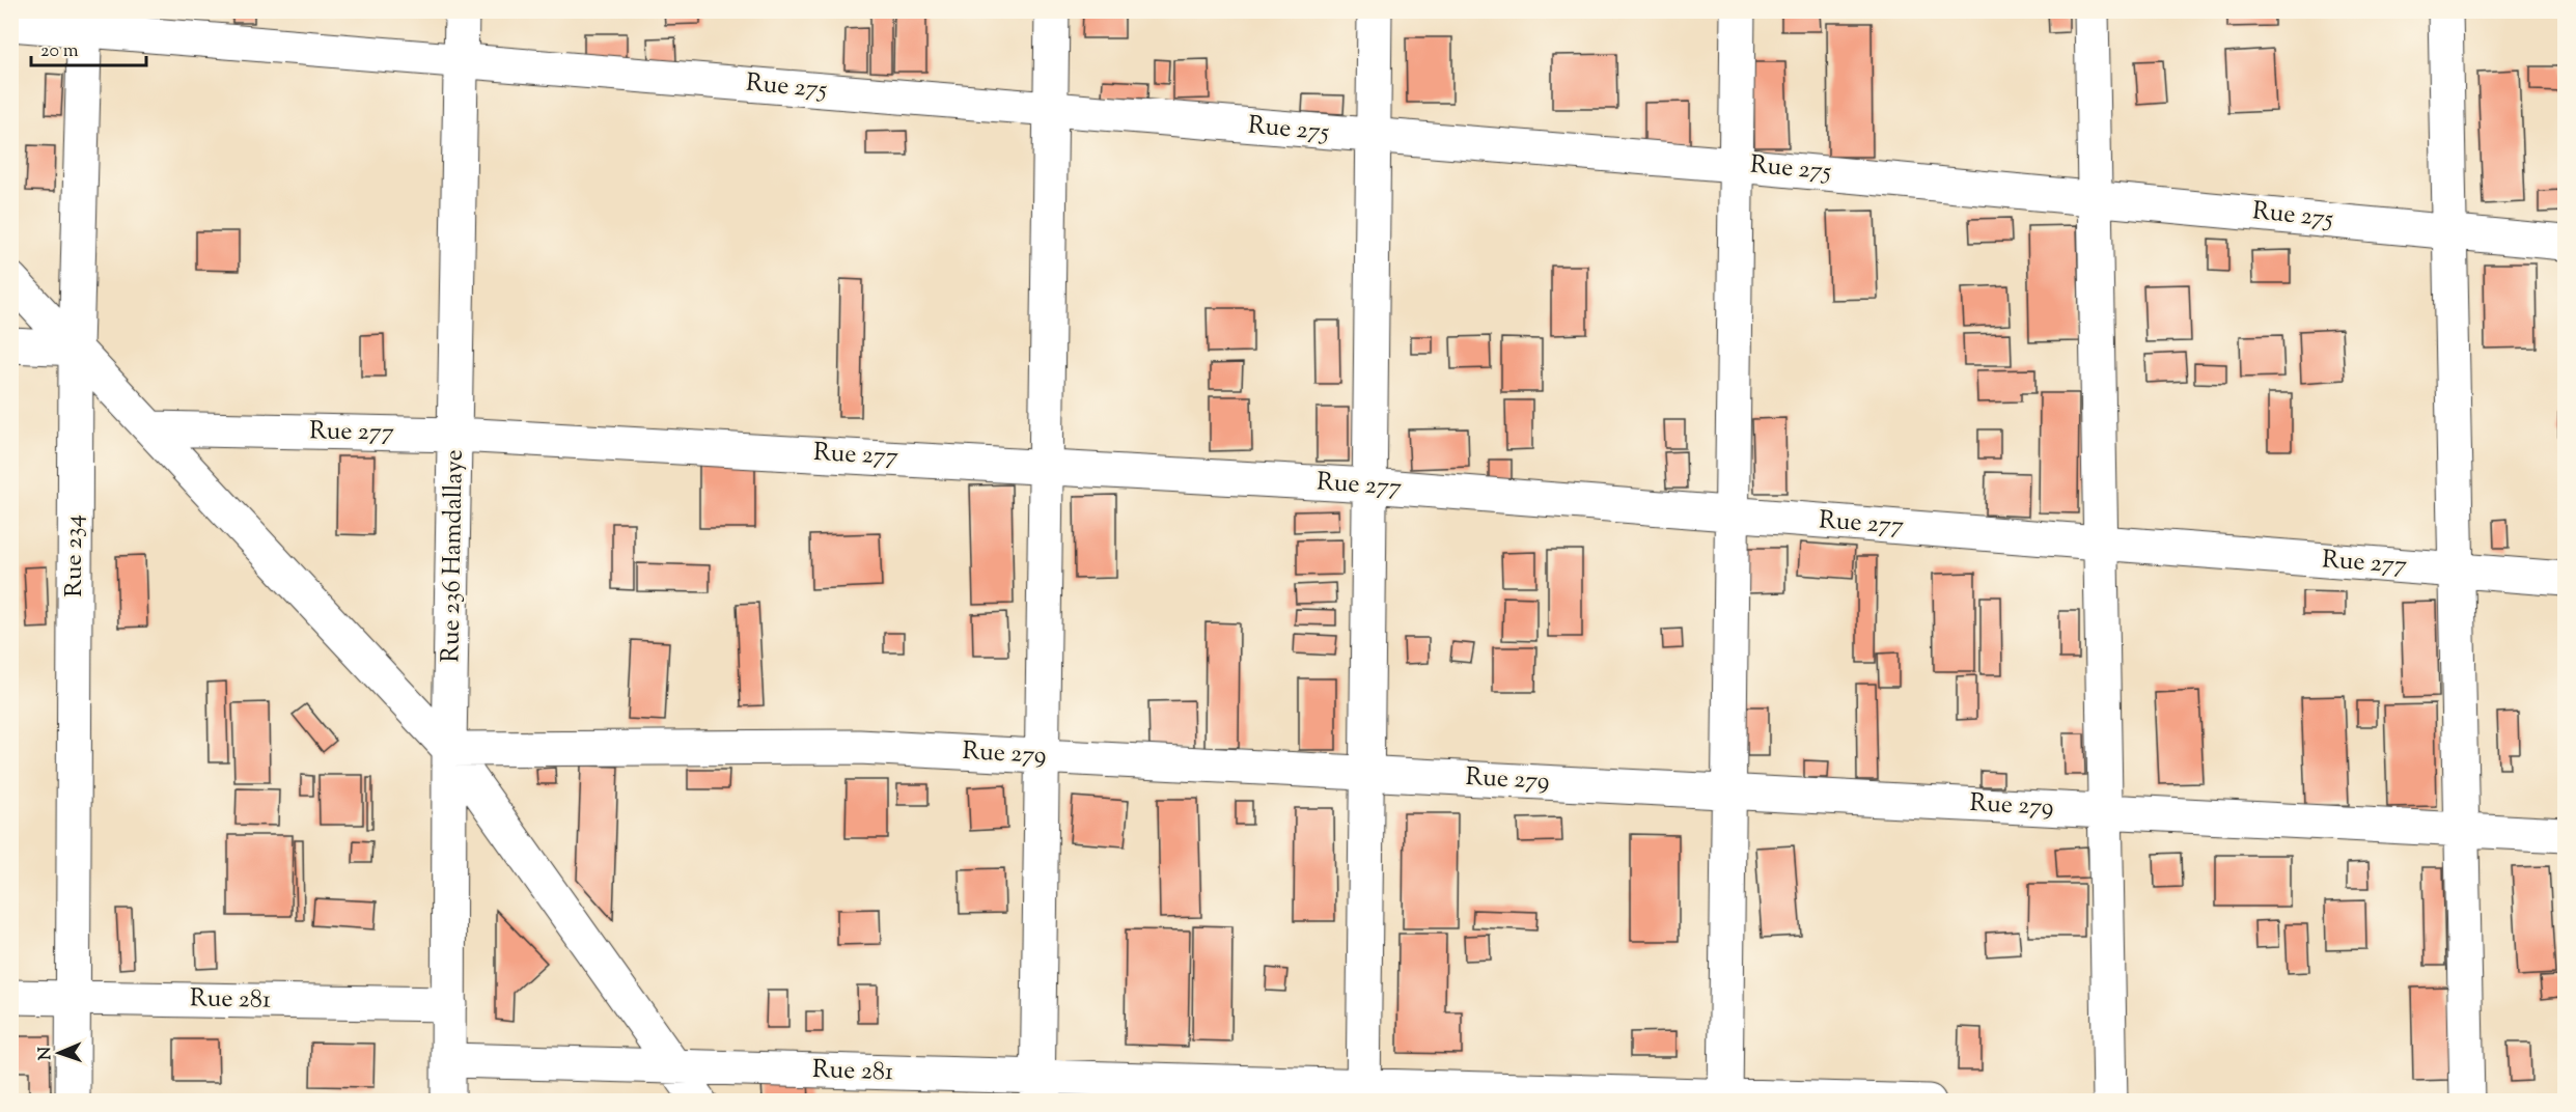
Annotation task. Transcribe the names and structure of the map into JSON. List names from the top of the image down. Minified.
{"streets":{"street":["Rue 275","Rue 277","Rue 234","Rue 236 Hamdallaye","Rue 279","Rue 281"]},"crossings":[["Rue 275","Rue 234"],["Rue 275","Rue 236 Hamdallaye"],["Rue 277","Rue 236 Hamdallaye"],["Rue 234","Rue 281"],["Rue 236 Hamdallaye","Rue 279"],["Rue 236 Hamdallaye","Rue 281"]],"scale_bar":"20 m","north":"left"}
